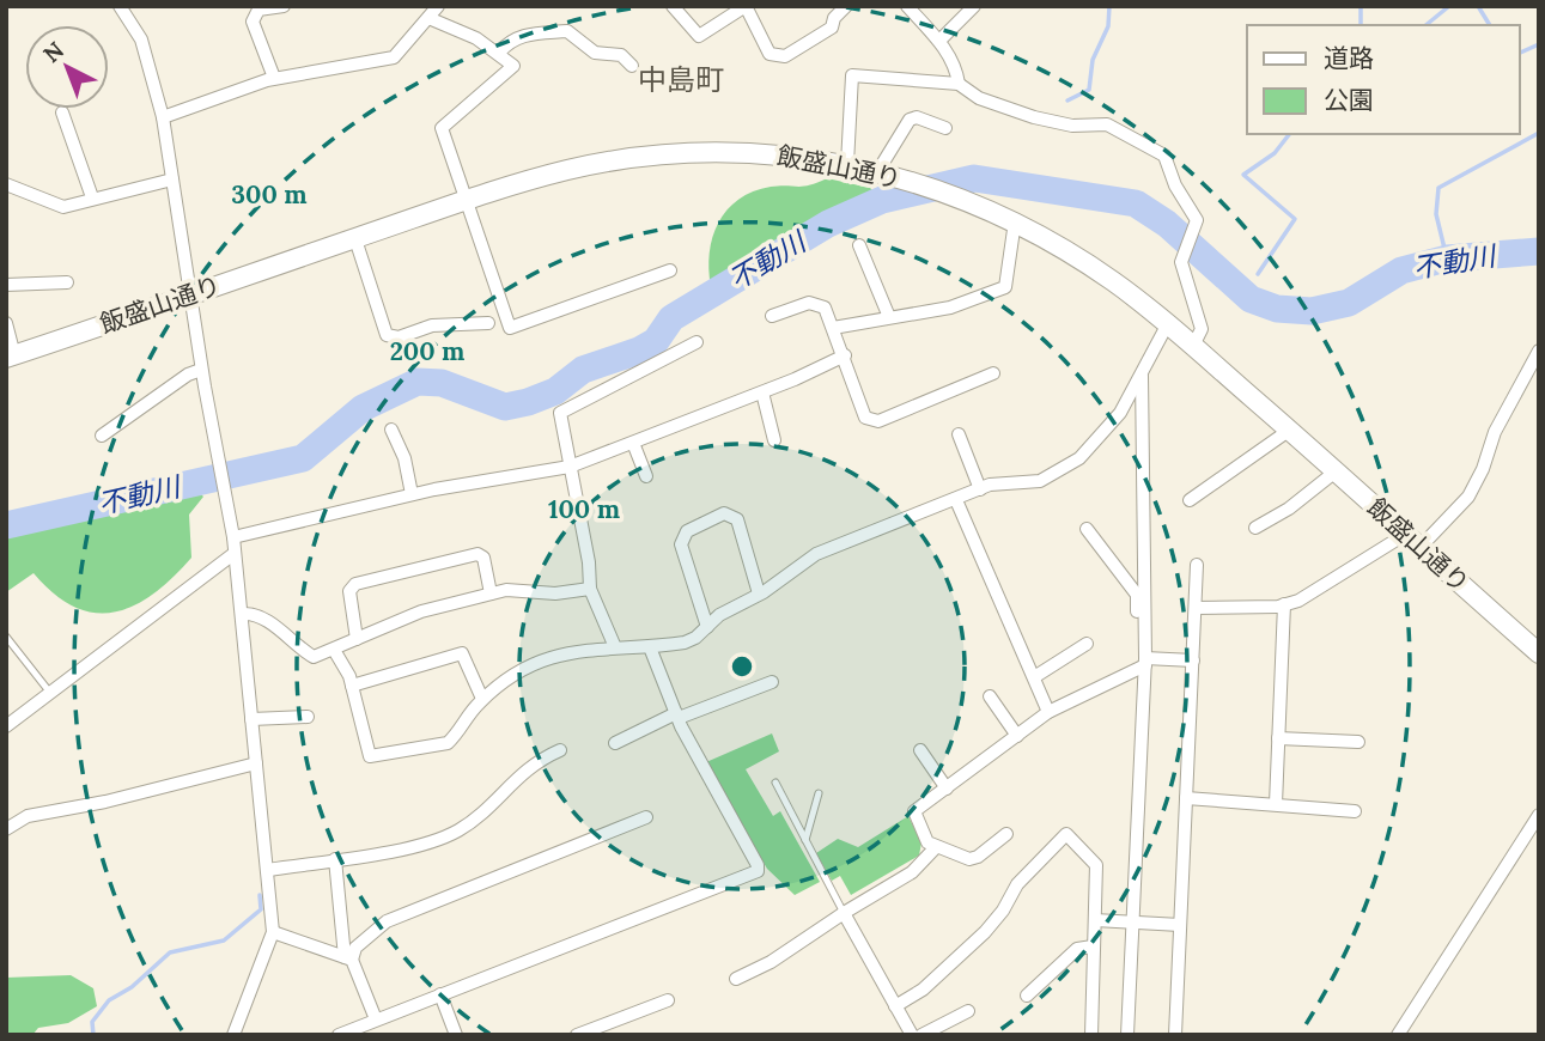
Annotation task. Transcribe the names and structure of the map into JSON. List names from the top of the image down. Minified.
{"streets":{"street":["飯盛山通り"]},"districts":["中島町"],"water":["不動川"],"legend":["道路","公園"],"north":"top left","rings":["300 m","200 m","100 m"]}
